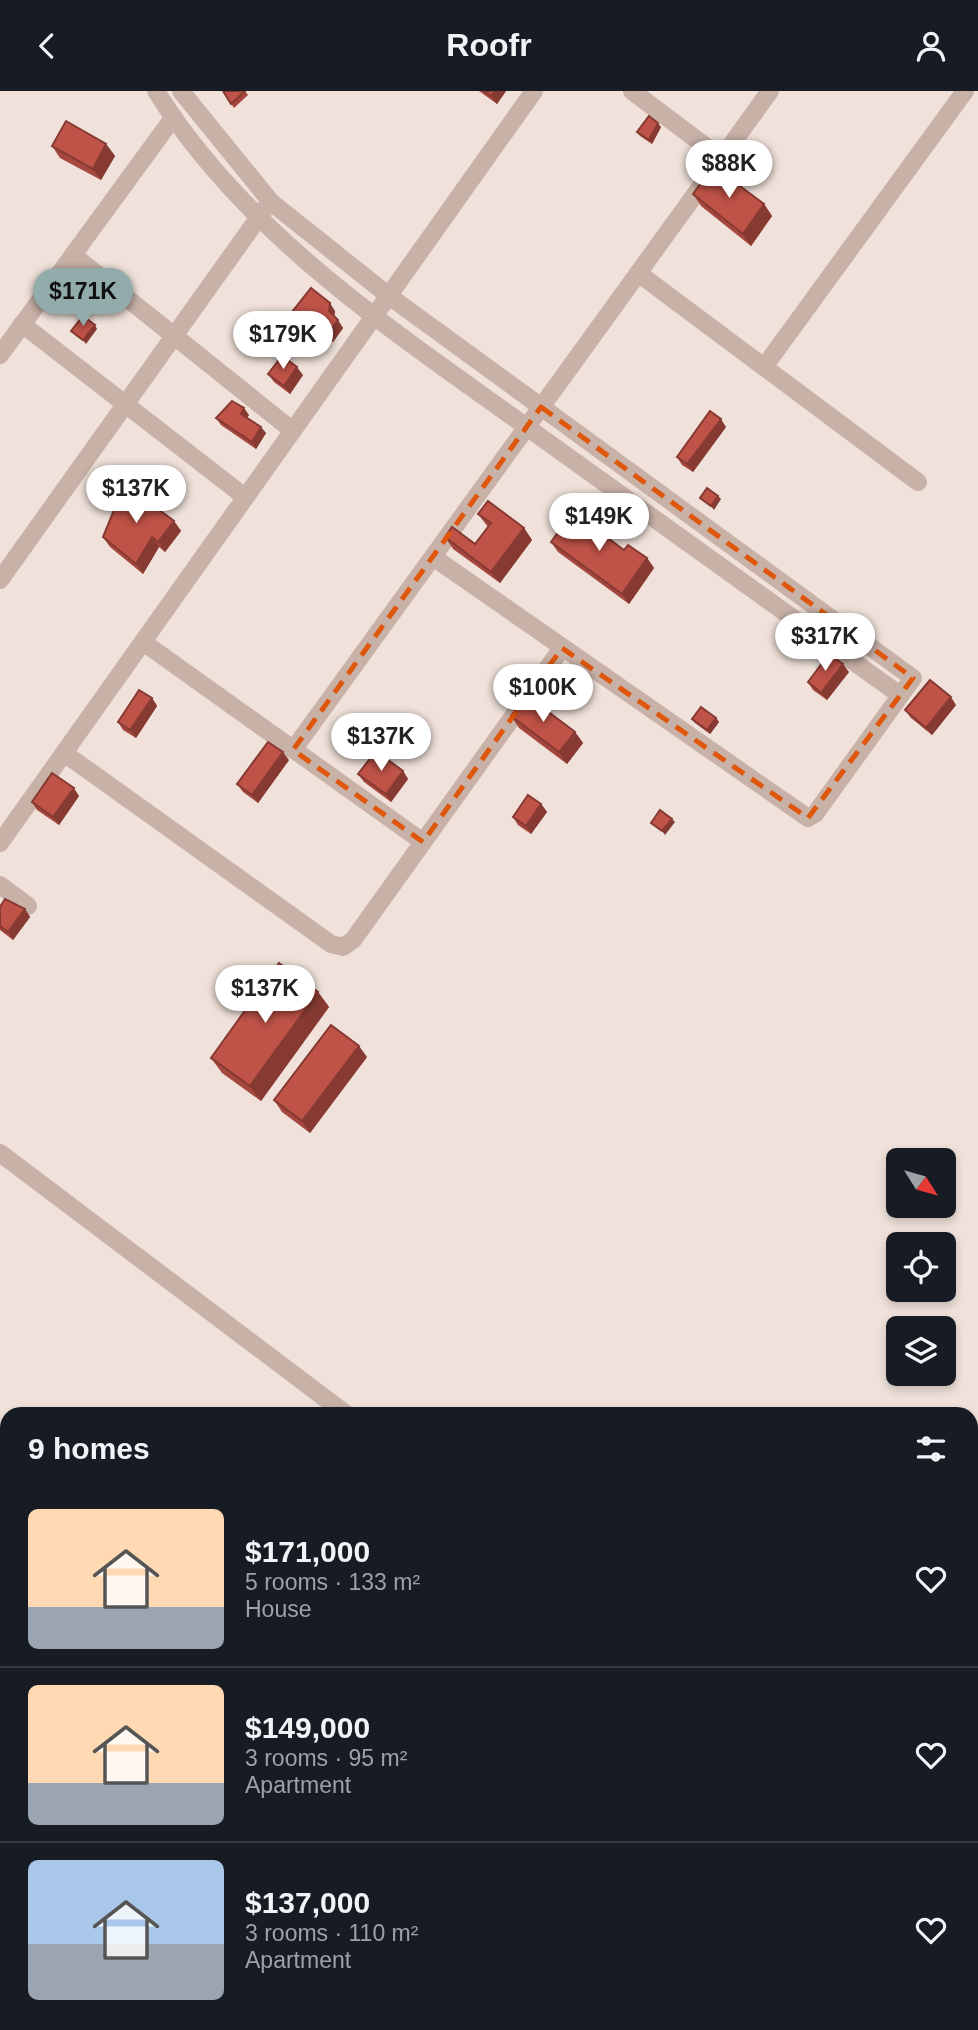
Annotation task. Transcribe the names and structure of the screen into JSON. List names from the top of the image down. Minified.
{"north":"bottom right","page":{"header":"Roofr","price":["$88K","$171K","$179K","$137K","$149K","$317K","$100K","$137K","$137K"],"heading":"9 homes","list":[{"name":"$171,000","note":"5 rooms · 133 m² · House"},{"name":"$149,000","note":"3 rooms · 95 m² · Apartment"},{"name":"$137,000","note":"3 rooms · 110 m² · Apartment"}]}}
